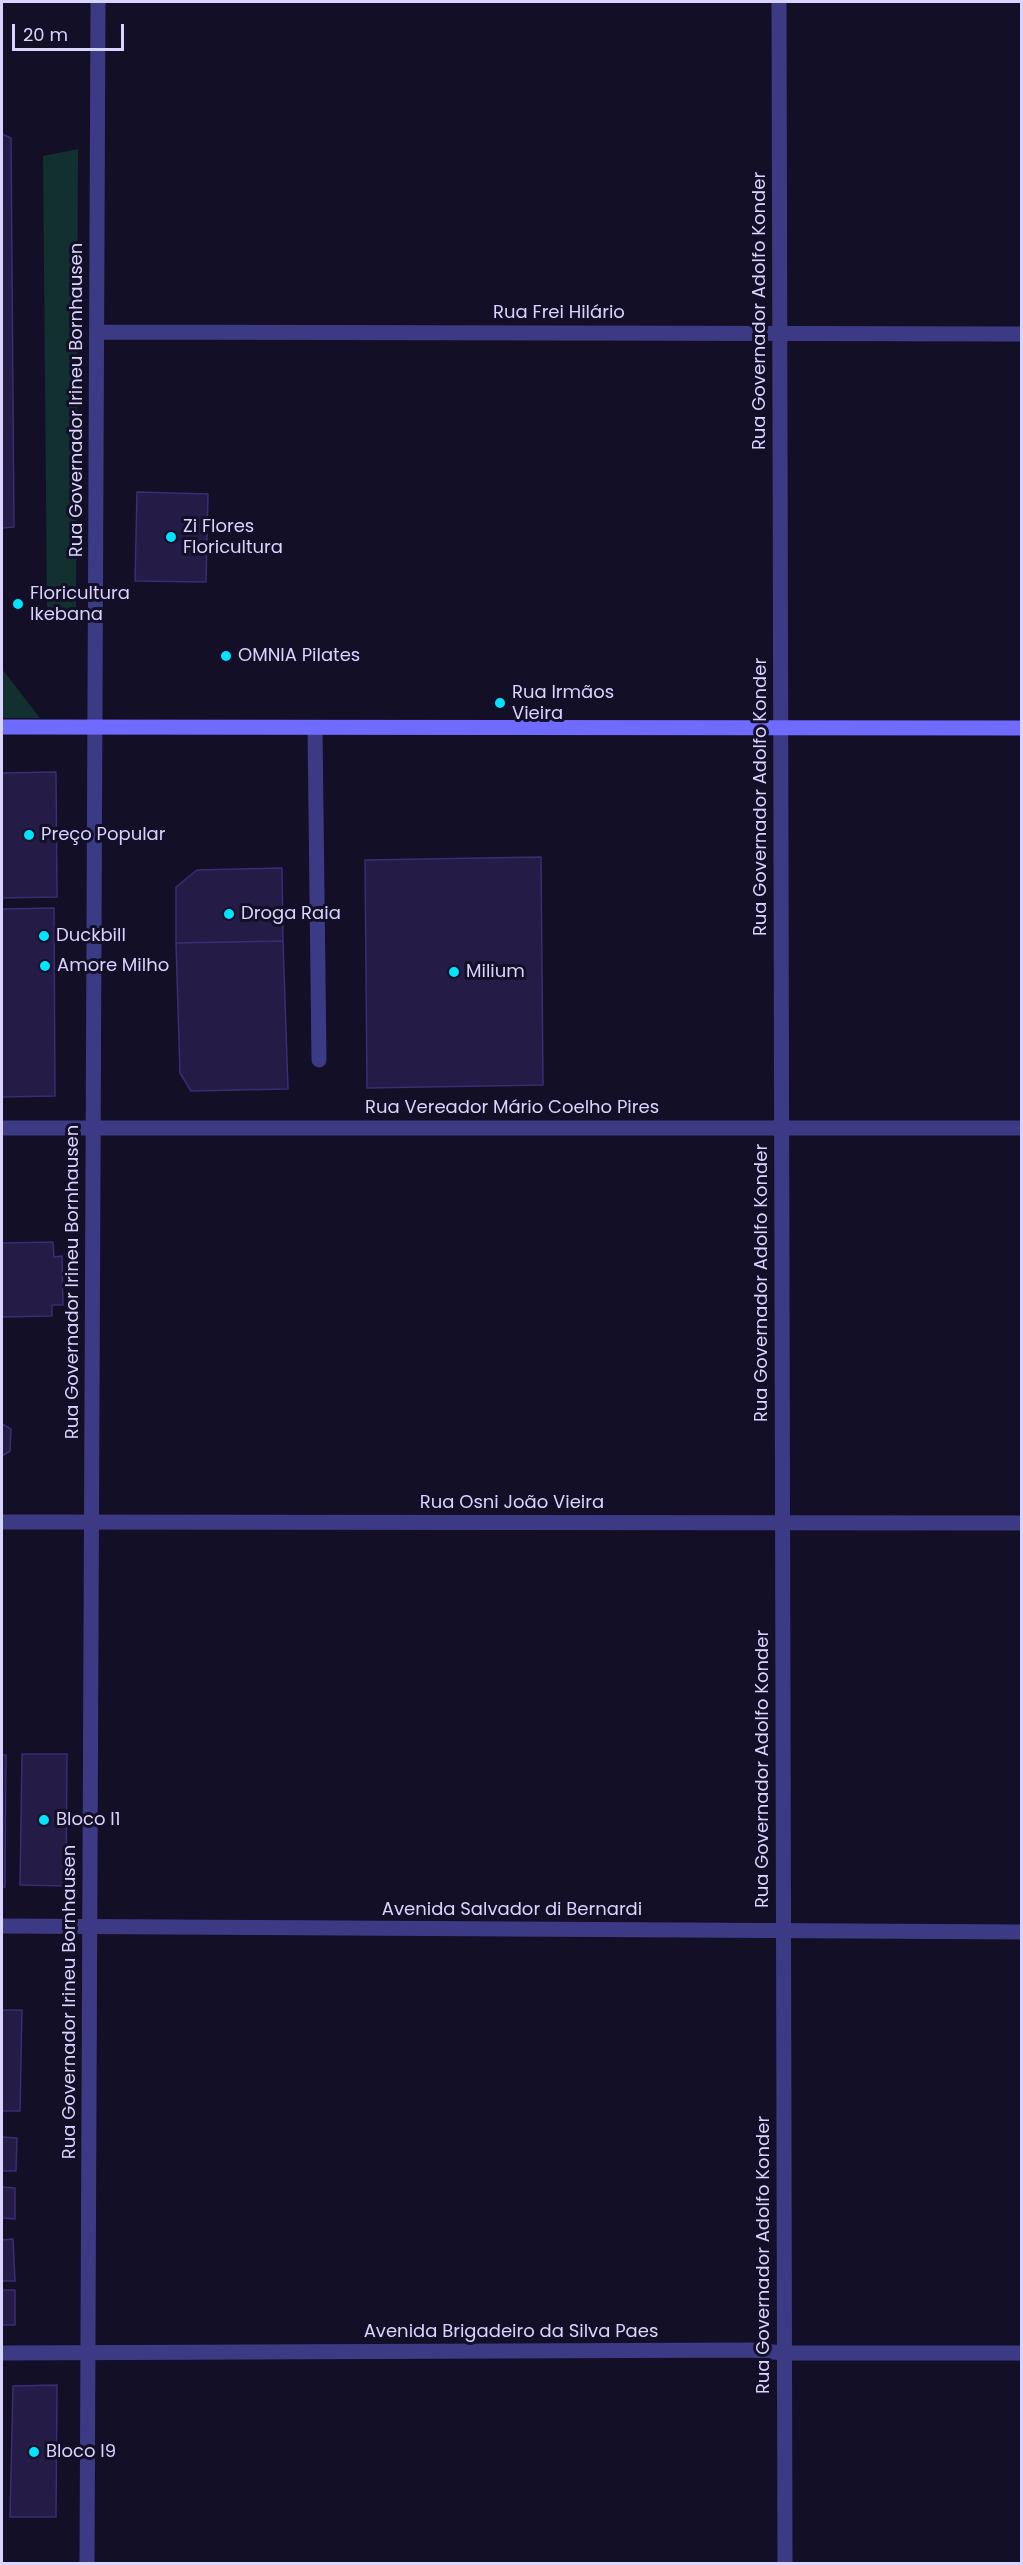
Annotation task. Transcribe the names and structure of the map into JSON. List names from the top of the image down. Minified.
{"streets":{"street":["Rua Governador Adolfo Konder","Rua Frei Hilário","Rua Governador Irineu Bornhausen","Rua Vereador Mário Coelho Pires","Rua Osni João Vieira","Avenida Salvador di Bernardi","Avenida Brigadeiro da Silva Paes"]},"crossings":[["Rua Governador Adolfo Konder","Rua Frei Hilário"],["Rua Governador Adolfo Konder","Rua Vereador Mário Coelho Pires"],["Rua Governador Adolfo Konder","Rua Osni João Vieira"],["Rua Governador Adolfo Konder","Avenida Salvador di Bernardi"],["Rua Governador Adolfo Konder","Avenida Brigadeiro da Silva Paes"],["Rua Frei Hilário","Rua Governador Irineu Bornhausen"],["Rua Governador Irineu Bornhausen","Rua Vereador Mário Coelho Pires"],["Rua Governador Irineu Bornhausen","Rua Osni João Vieira"],["Rua Governador Irineu Bornhausen","Avenida Salvador di Bernardi"],["Rua Governador Irineu Bornhausen","Avenida Brigadeiro da Silva Paes"]],"places":["Zi Flores Floricultura","Floricultura Ikebana","OMNIA Pilates","Rua Irmãos Vieira","Preço Popular","Droga Raia","Duckbill","Amore Milho","Milium","Bloco I1","Bloco I9"],"scale_bar":"20 m"}
